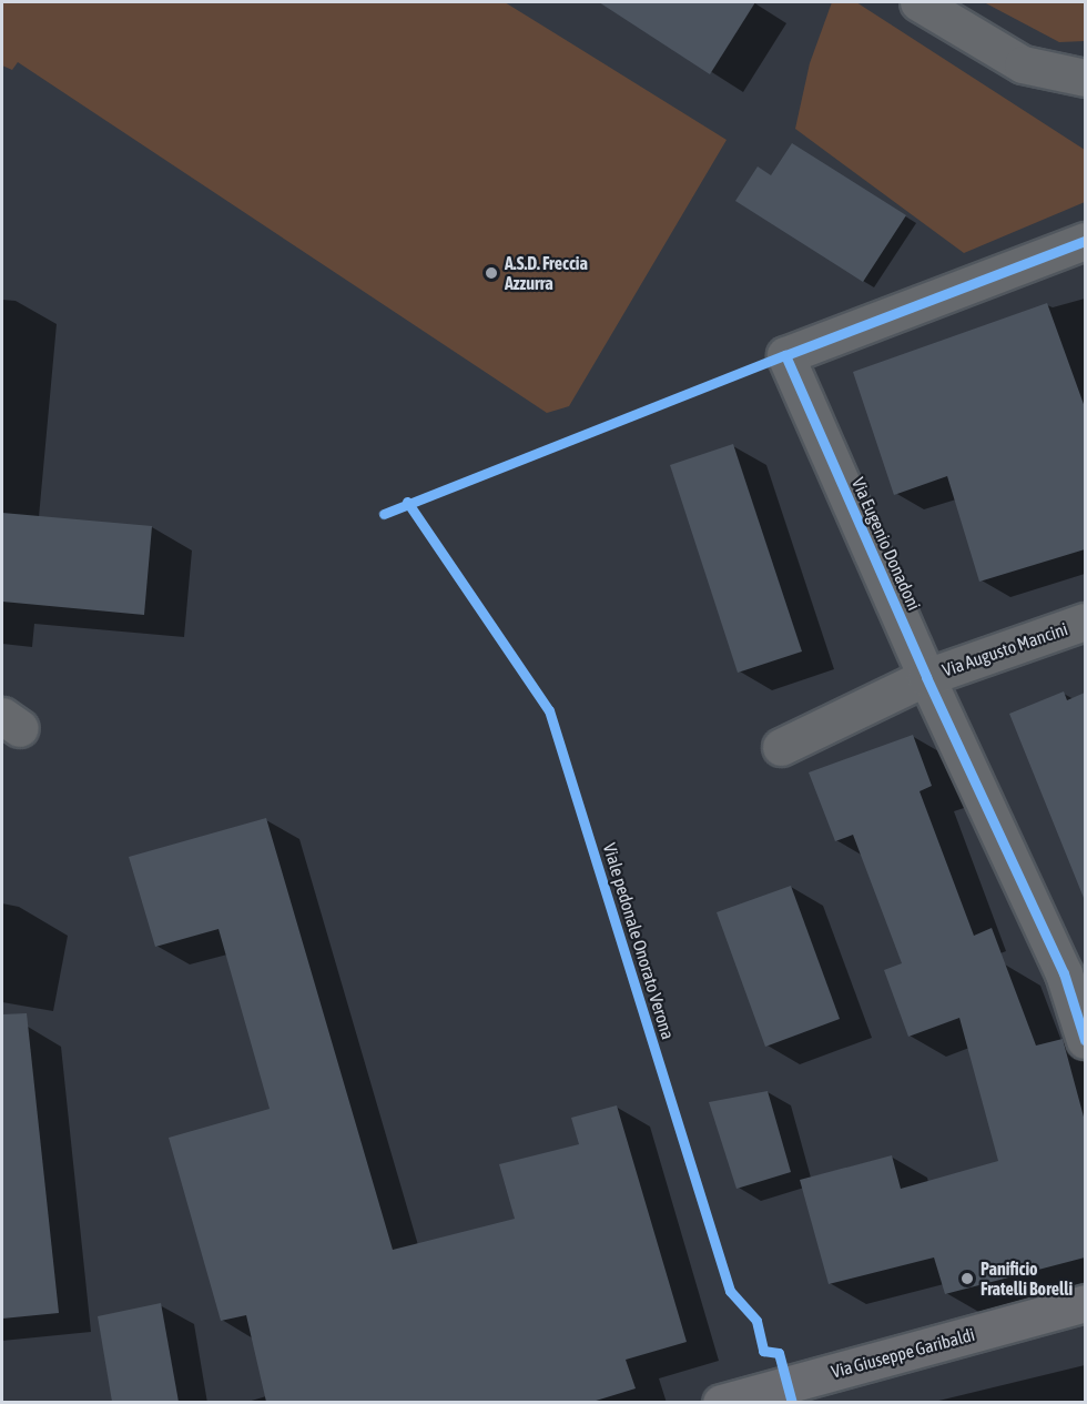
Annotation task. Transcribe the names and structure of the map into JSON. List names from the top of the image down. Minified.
{"streets":{"street":["Via Eugenio Donadoni","Via Augusto Mancini","Via Giuseppe Garibaldi"],"cycle path":["Viale pedonale Onorato Verona"]},"crossings":[["Via Eugenio Donadoni","Via Augusto Mancini"]],"places":["A.S.D. Freccia Azzurra","Panificio Fratelli Borelli"]}
